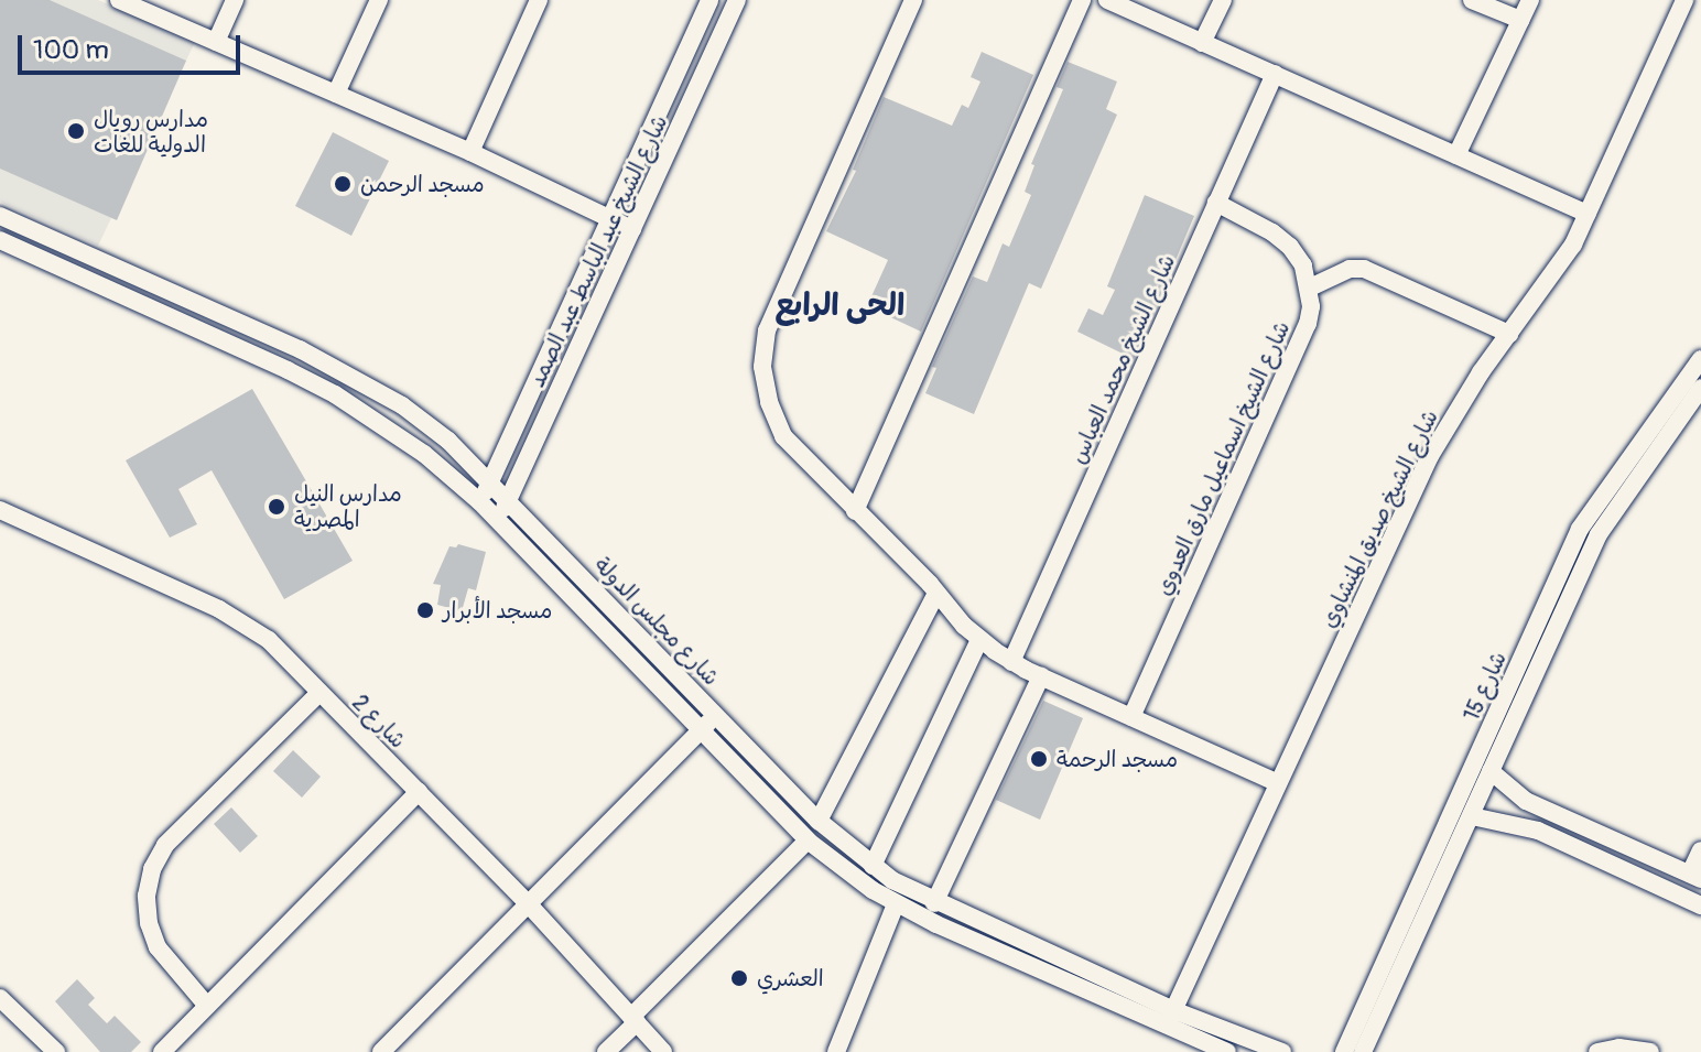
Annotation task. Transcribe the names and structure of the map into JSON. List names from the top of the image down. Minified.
{"streets":{"street":["شارع الشيخ عبد الباسط عبد الصمد","شارع الشيخ محمد العباس","شارع الشيخ اسماعيل مارق العدوي","شارع الشيخ صديق المنشاوي","شارع مجلس الدولة","شارع 15","شارع 2"]},"crossings":[["شارع الشيخ عبد الباسط عبد الصمد","شارع مجلس الدولة"],["شارع الشيخ صديق المنشاوي","شارع مجلس الدولة"]],"districts":["الحى الرابع"],"places":["مدارس رويال الدولية للغات","مسجد الرحمن","مدارس النيل المصرية","مسجد الأبرار","مسجد الرحمة","العشري"],"scale_bar":"100 m"}
